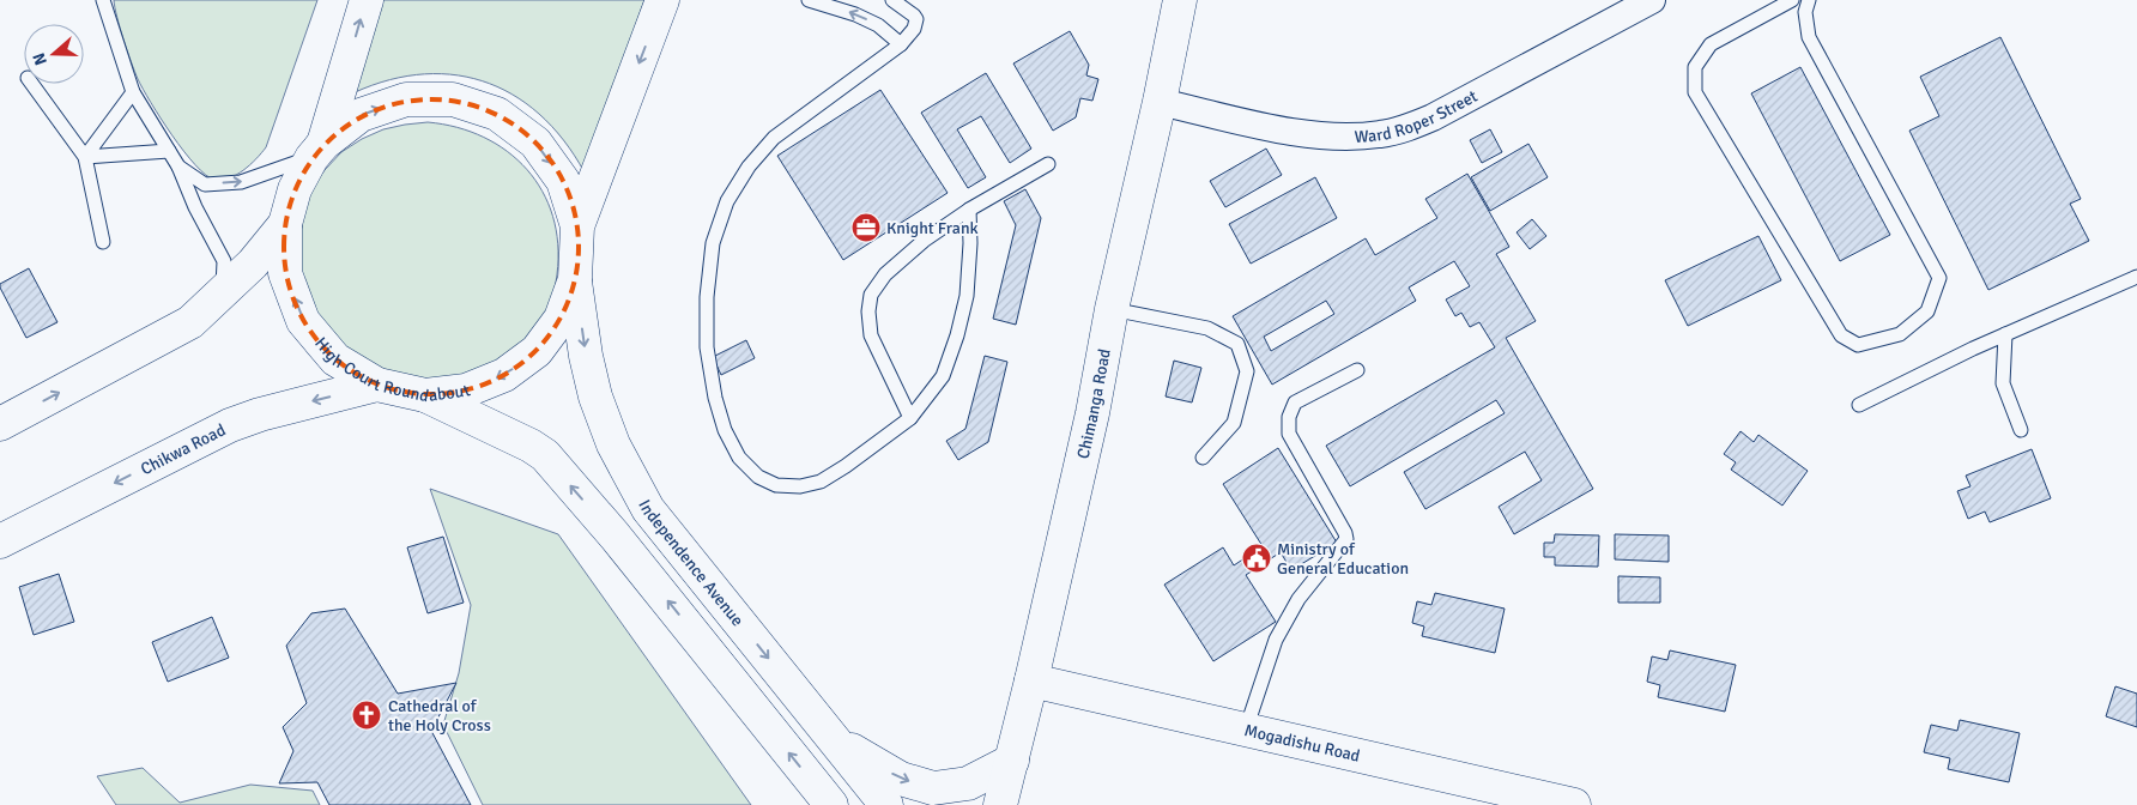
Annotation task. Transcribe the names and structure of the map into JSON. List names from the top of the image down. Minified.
{"streets":{"main road":["High Court Roundabout","Chimanga Road","Chikwa Road","Independence Avenue","Mogadishu Road"],"street":["Ward Roper Street"]},"crossings":[["Ward Roper Street","Chimanga Road"],["High Court Roundabout","Chikwa Road"],["High Court Roundabout","Independence Avenue"],["Chimanga Road","Mogadishu Road"]],"places":{"office":["Knight Frank"],"public building":["Ministry of General Education"],"church":["Cathedral of the Holy Cross"]},"north":"left"}
